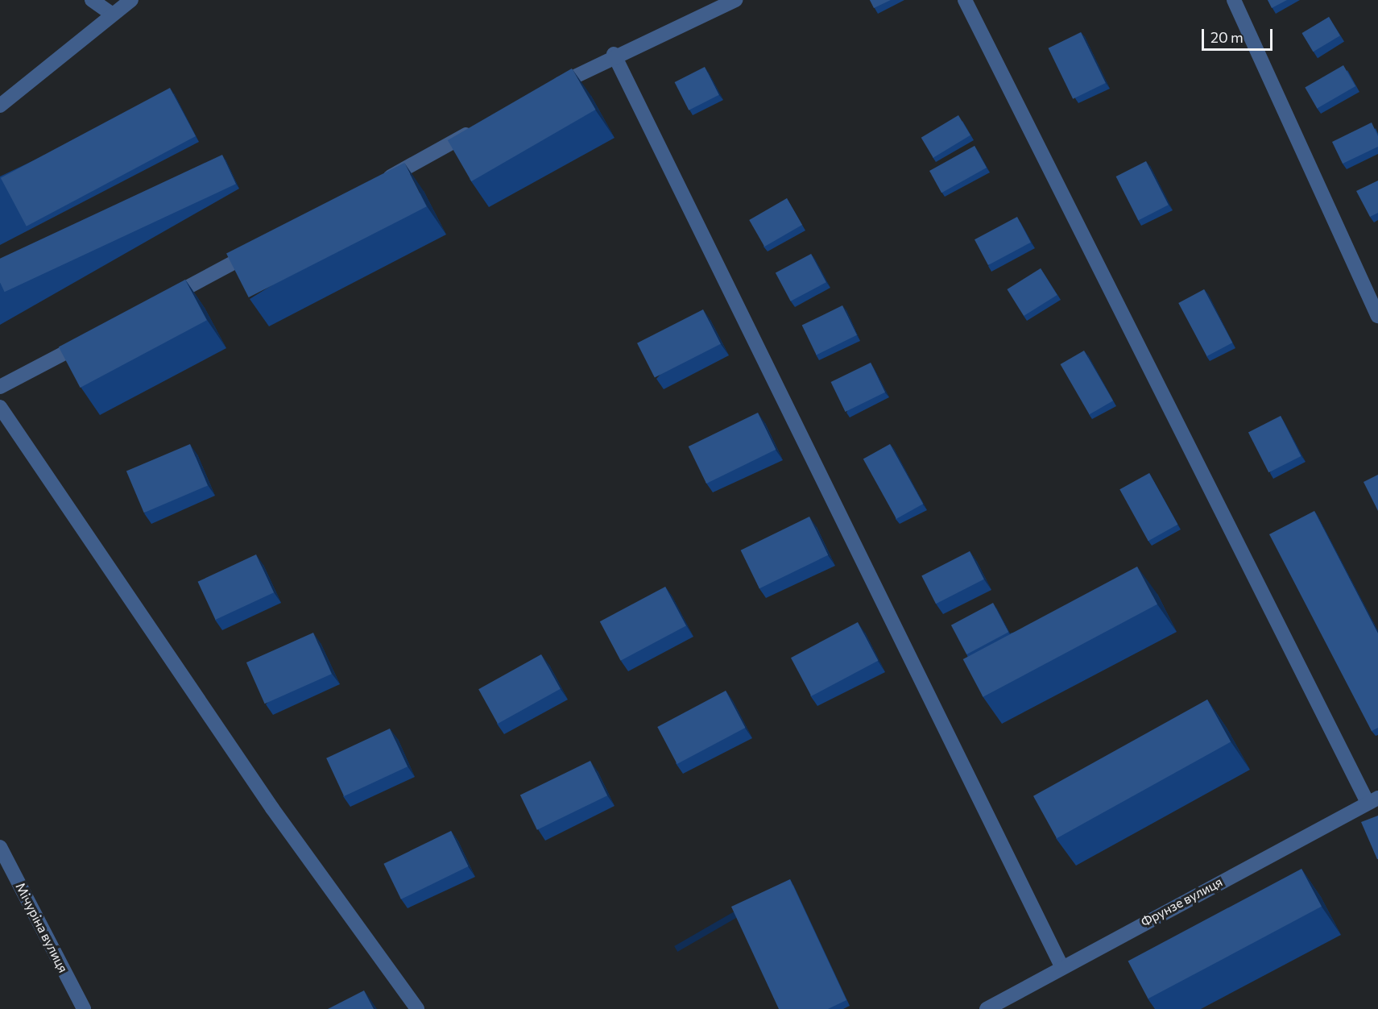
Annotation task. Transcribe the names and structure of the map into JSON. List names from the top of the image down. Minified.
{"streets":{"street":["Фрунзе вулиця","Мічуріна вулиця"]},"scale_bar":"20 m"}
